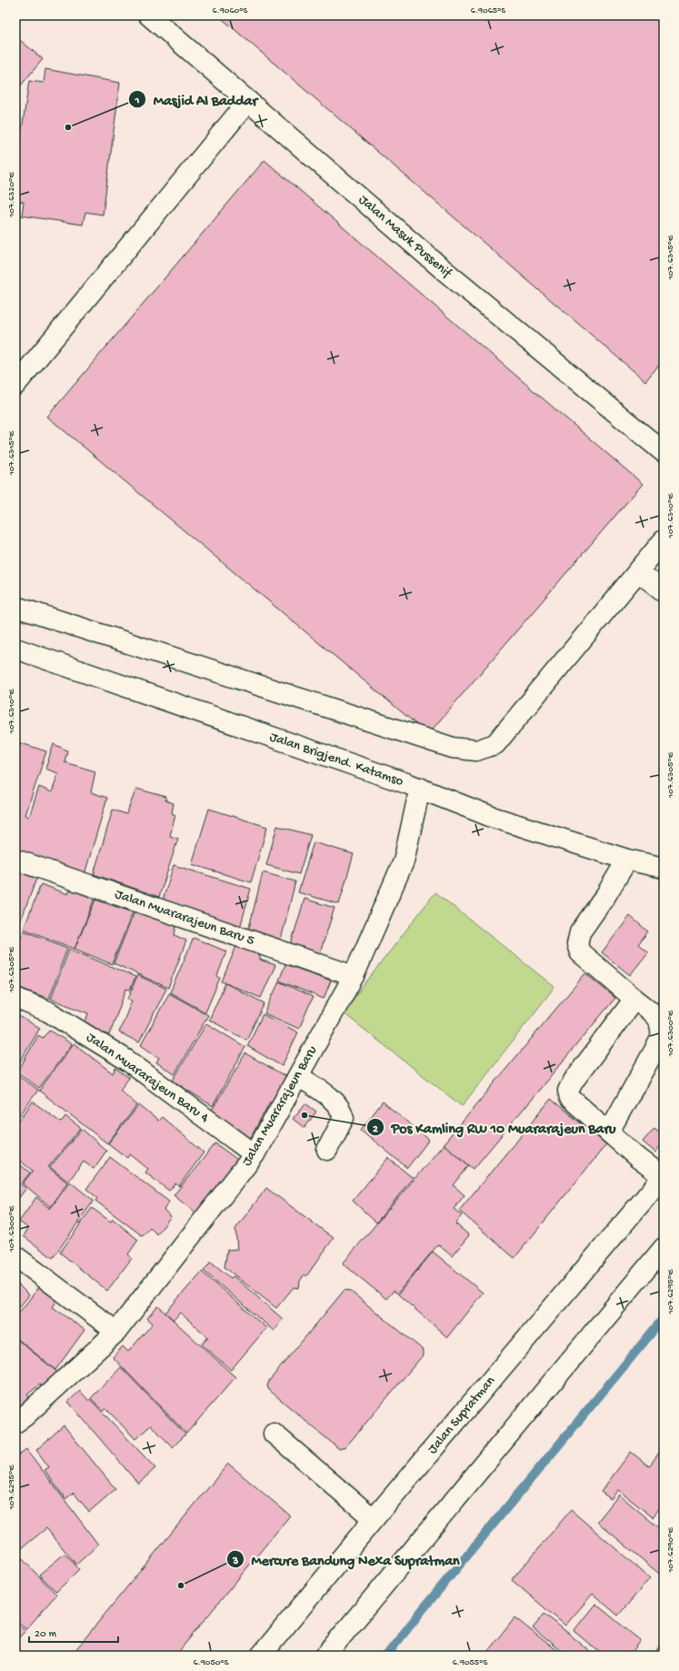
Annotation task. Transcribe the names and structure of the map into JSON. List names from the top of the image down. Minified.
{"streets":{"main road":["Jalan Masuk Pussenif","Jalan Brigjend. Katamso","Jalan Muararajeun Baru 5","Jalan Muararajeun Baru 4","Jalan Muararajeun Baru","Jalan Supratman"]},"crossings":[["Jalan Brigjend. Katamso","Jalan Muararajeun Baru"],["Jalan Muararajeun Baru 5","Jalan Muararajeun Baru"],["Jalan Muararajeun Baru 4","Jalan Muararajeun Baru"]],"places":["Masjid Al Baddar","Pos Kamling RW 10 Muararajeun Baru","Mercure Bandung Nexa Supratman"],"scale_bar":"20 m","coordinates":["6.9060°S","6.9065°S","107.6320°E","107.6315°E","107.6310°E","107.6305°E","107.6300°E","107.6295°E","107.6290°E","6.9050°S","6.9055°S"]}
